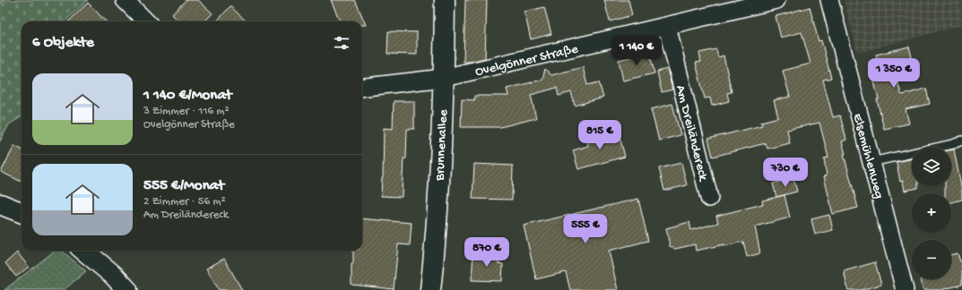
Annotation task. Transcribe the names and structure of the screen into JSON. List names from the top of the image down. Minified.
{"streets":{"street":["Ovelgönner Straße","Am Dreiländereck","Brunnenallee","Elsemühlenweg"]},"crossings":[["Ovelgönner Straße","Am Dreiländereck"],["Ovelgönner Straße","Brunnenallee"]],"page":{"heading":"6 Objekte","price":["1 140 €","1 350 €","815 €","730 €","555 €","870 €"],"list":[{"name":"1 140 €/Monat","note":"3 Zimmer · 116 m² · Ovelgönner Straße"},{"name":"555 €/Monat","note":"2 Zimmer · 56 m² · Am Dreiländereck"}],"map_buttons":["+","−"]}}
